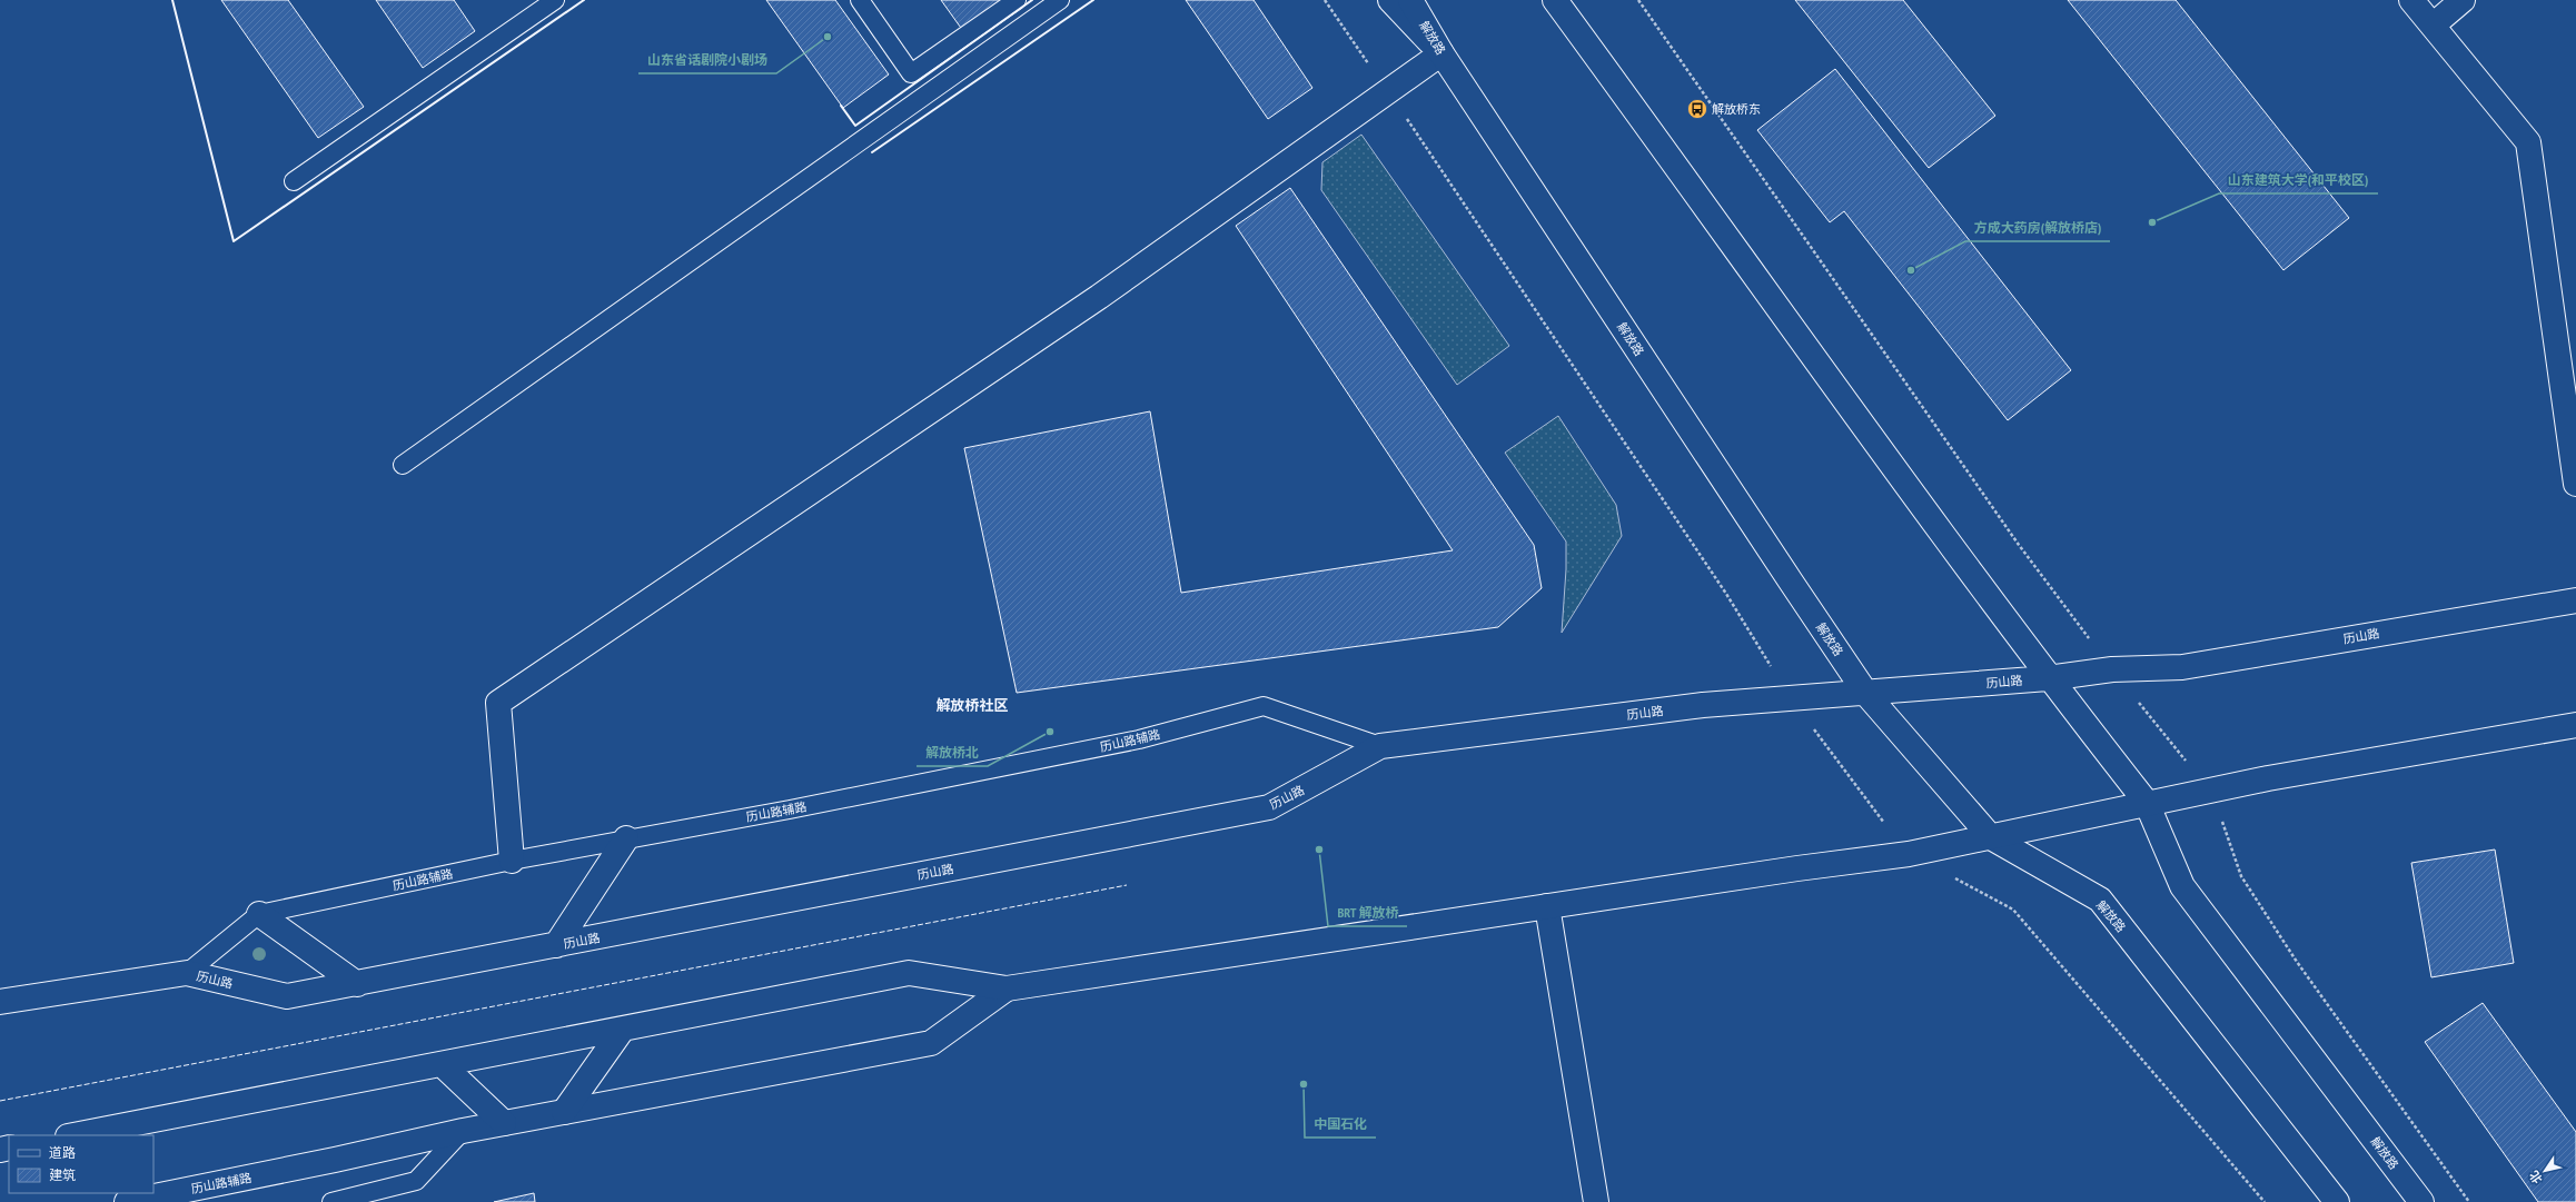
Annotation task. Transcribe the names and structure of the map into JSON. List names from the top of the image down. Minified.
{"streets":{"main road":["解放路","历山路","历山路辅路"]},"crossings":[["解放路","历山路"],["历山路","历山路辅路"]],"districts":["解放桥社区"],"places":{"other":["山东省话剧院小剧场","山东建筑大学(和平校区)","方成大药房(解放桥店)","解放桥北","BRT 解放桥","中国石化"],"bus stop":["解放桥东"]},"legend":["道路","建筑"],"north":"bottom left"}
